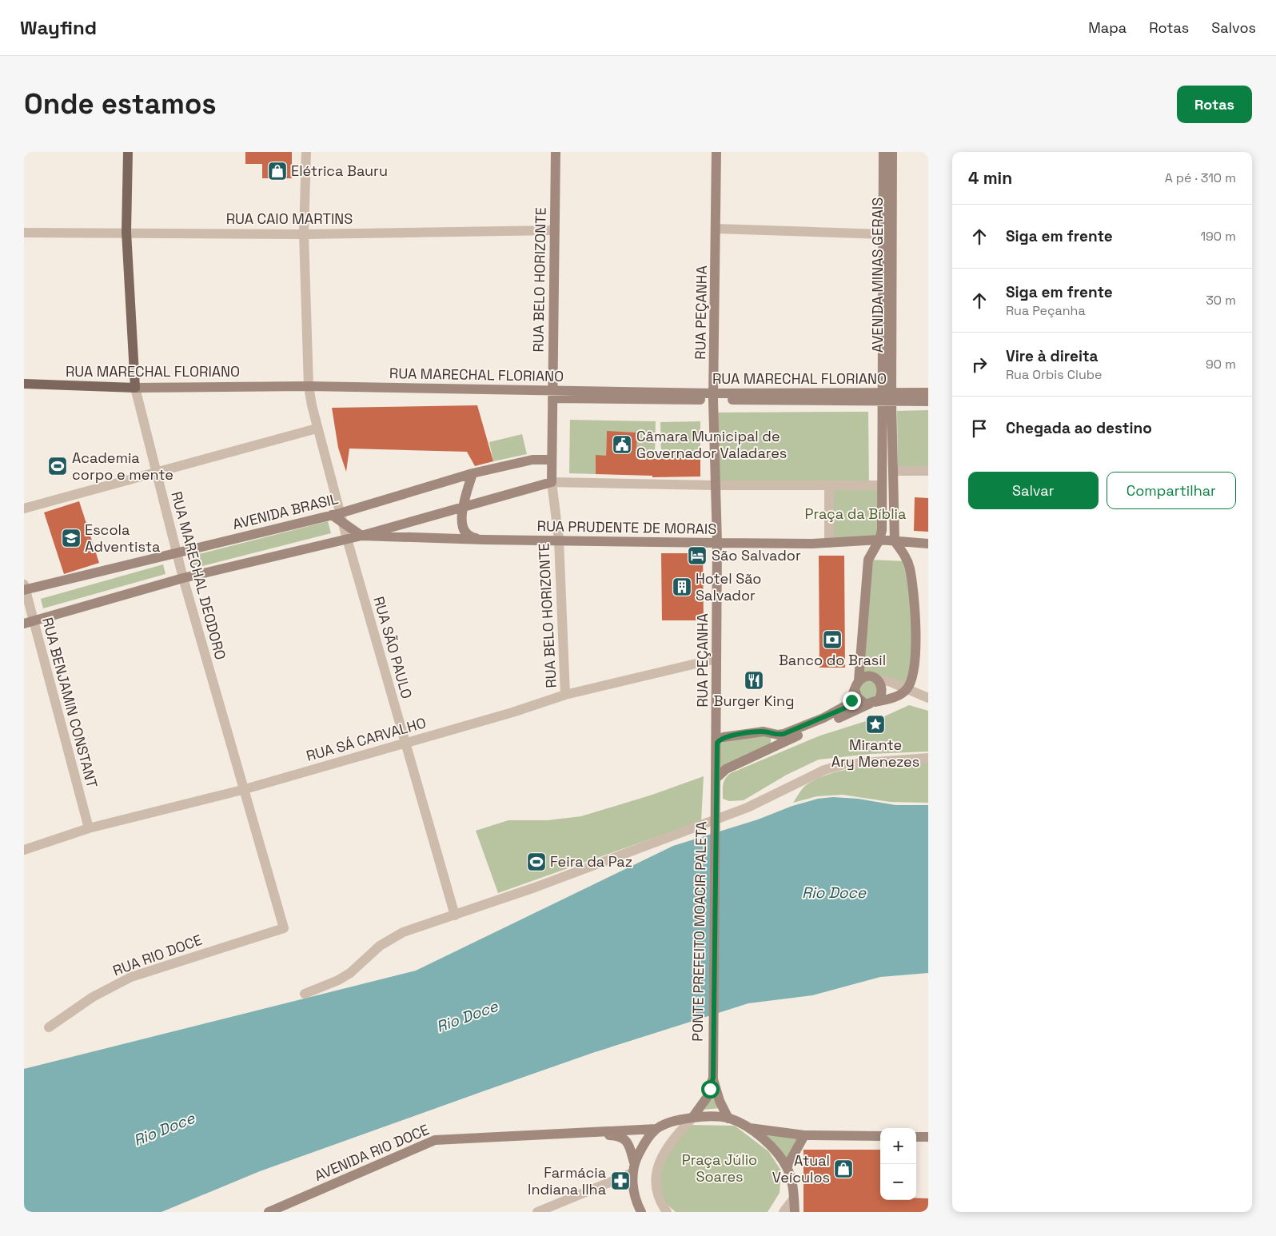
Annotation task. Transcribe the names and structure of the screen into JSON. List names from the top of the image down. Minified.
{"streets":{"main road":["RUA MARECHAL FLORIANO","RUA MARECHAL DEODORO"],"street":["RUA CAIO MARTINS","AVENIDA MINAS GERAIS","RUA BELO HORIZONTE","RUA PEÇANHA","AVENIDA BRASIL","RUA PRUDENTE DE MORAIS","RUA SÃO PAULO","RUA BENJAMIN CONSTANT","RUA SÁ CARVALHO","PONTE PREFEITO MOACIR PALETA","RUA RIO DOCE","AVENIDA RIO DOCE"]},"crossings":[["RUA CAIO MARTINS","RUA BELO HORIZONTE"],["RUA CAIO MARTINS","RUA MARECHAL DEODORO"],["RUA CAIO MARTINS","RUA SÃO PAULO"],["AVENIDA MINAS GERAIS","RUA MARECHAL FLORIANO"],["AVENIDA MINAS GERAIS","RUA PRUDENTE DE MORAIS"],["RUA BELO HORIZONTE","RUA MARECHAL FLORIANO"],["RUA BELO HORIZONTE","AVENIDA BRASIL"],["RUA BELO HORIZONTE","RUA PRUDENTE DE MORAIS"],["RUA BELO HORIZONTE","RUA SÁ CARVALHO"],["RUA PEÇANHA","RUA MARECHAL FLORIANO"],["RUA PEÇANHA","RUA PRUDENTE DE MORAIS"],["RUA PEÇANHA","RUA SÁ CARVALHO"],["RUA PEÇANHA","PONTE PREFEITO MOACIR PALETA"],["RUA MARECHAL FLORIANO","RUA MARECHAL DEODORO"],["RUA MARECHAL FLORIANO","RUA SÃO PAULO"],["AVENIDA BRASIL","RUA MARECHAL DEODORO"],["AVENIDA BRASIL","RUA SÃO PAULO"],["AVENIDA BRASIL","RUA BENJAMIN CONSTANT"],["RUA MARECHAL DEODORO","RUA SÁ CARVALHO"],["RUA MARECHAL DEODORO","RUA RIO DOCE"],["RUA SÃO PAULO","RUA SÁ CARVALHO"],["RUA BENJAMIN CONSTANT","RUA SÁ CARVALHO"]],"water":["Rio Doce"],"parks":["Praça da Bíblia","Praça Júlio Soares"],"places":{"shop":["Elétrica Bauru","Atual Veículos"],"public building":["Câmara Municipal de Governador Valadares"],"sports":["Academia corpo e mente","Feira da Paz"],"school or university":["Escola Adventista"],"hotel":["São Salvador"],"building":["Hotel São Salvador"],"bank":["Banco do Brasil"],"restaurant":["Burger King"],"place":["Mirante Ary Menezes"],"pharmacy":["Farmácia Indiana Ilha"]},"page":{"header":"Wayfind","nav":["Mapa","Rotas","Salvos"],"buttons":["Rotas",["Salvar","Compartilhar"]],"title":"Onde estamos","heading":["4 min","A pé · 310 m"],"list":[["Siga em frente","190 m"],["Siga em frente","Rua Peçanha","30 m"],["Vire à direita","Rua Orbis Clube","90 m"],"Chegada ao destino"],"map_buttons":["+","−"]}}
